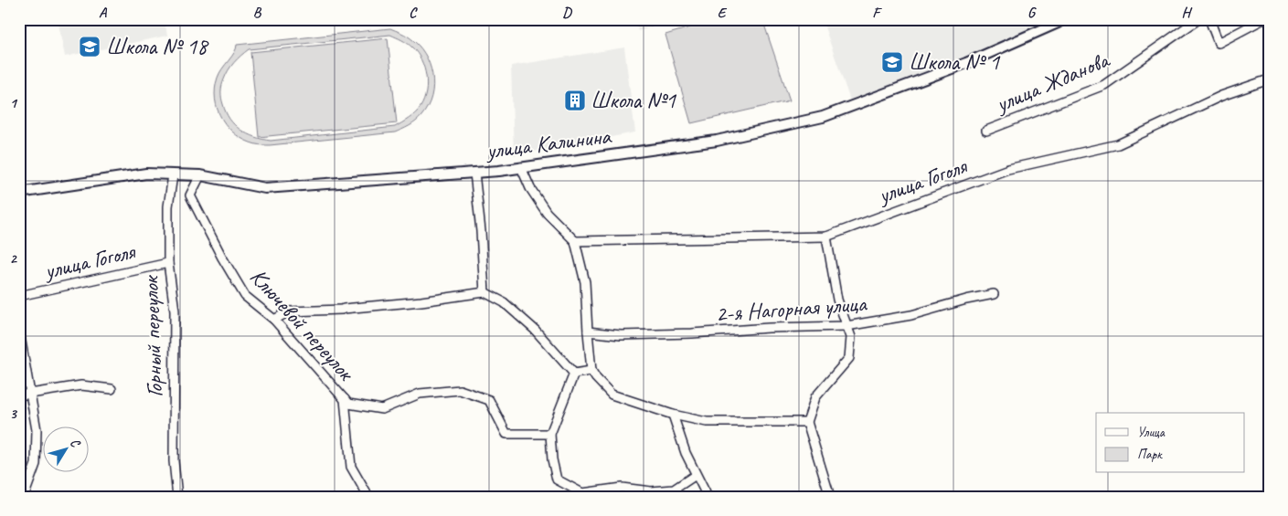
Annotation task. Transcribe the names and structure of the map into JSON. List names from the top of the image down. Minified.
{"streets":{"street":["улица Жданова","улица Калинина","улица Гоголя","2-я Нагорная улица","Ключевой переулок","Горный переулок"]},"crossings":[["улица Калинина","Ключевой переулок"],["улица Калинина","Горный переулок"],["улица Гоголя","Горный переулок"]],"places":{"school or university":["Школа № 18","Школа № 1"],"building":["Школа №1"]},"legend":["Улица","Парк"],"north":"top right","grid":{"columns":["A","B","C","D","E","F","G","H"],"rows":["1","2","3"]}}
